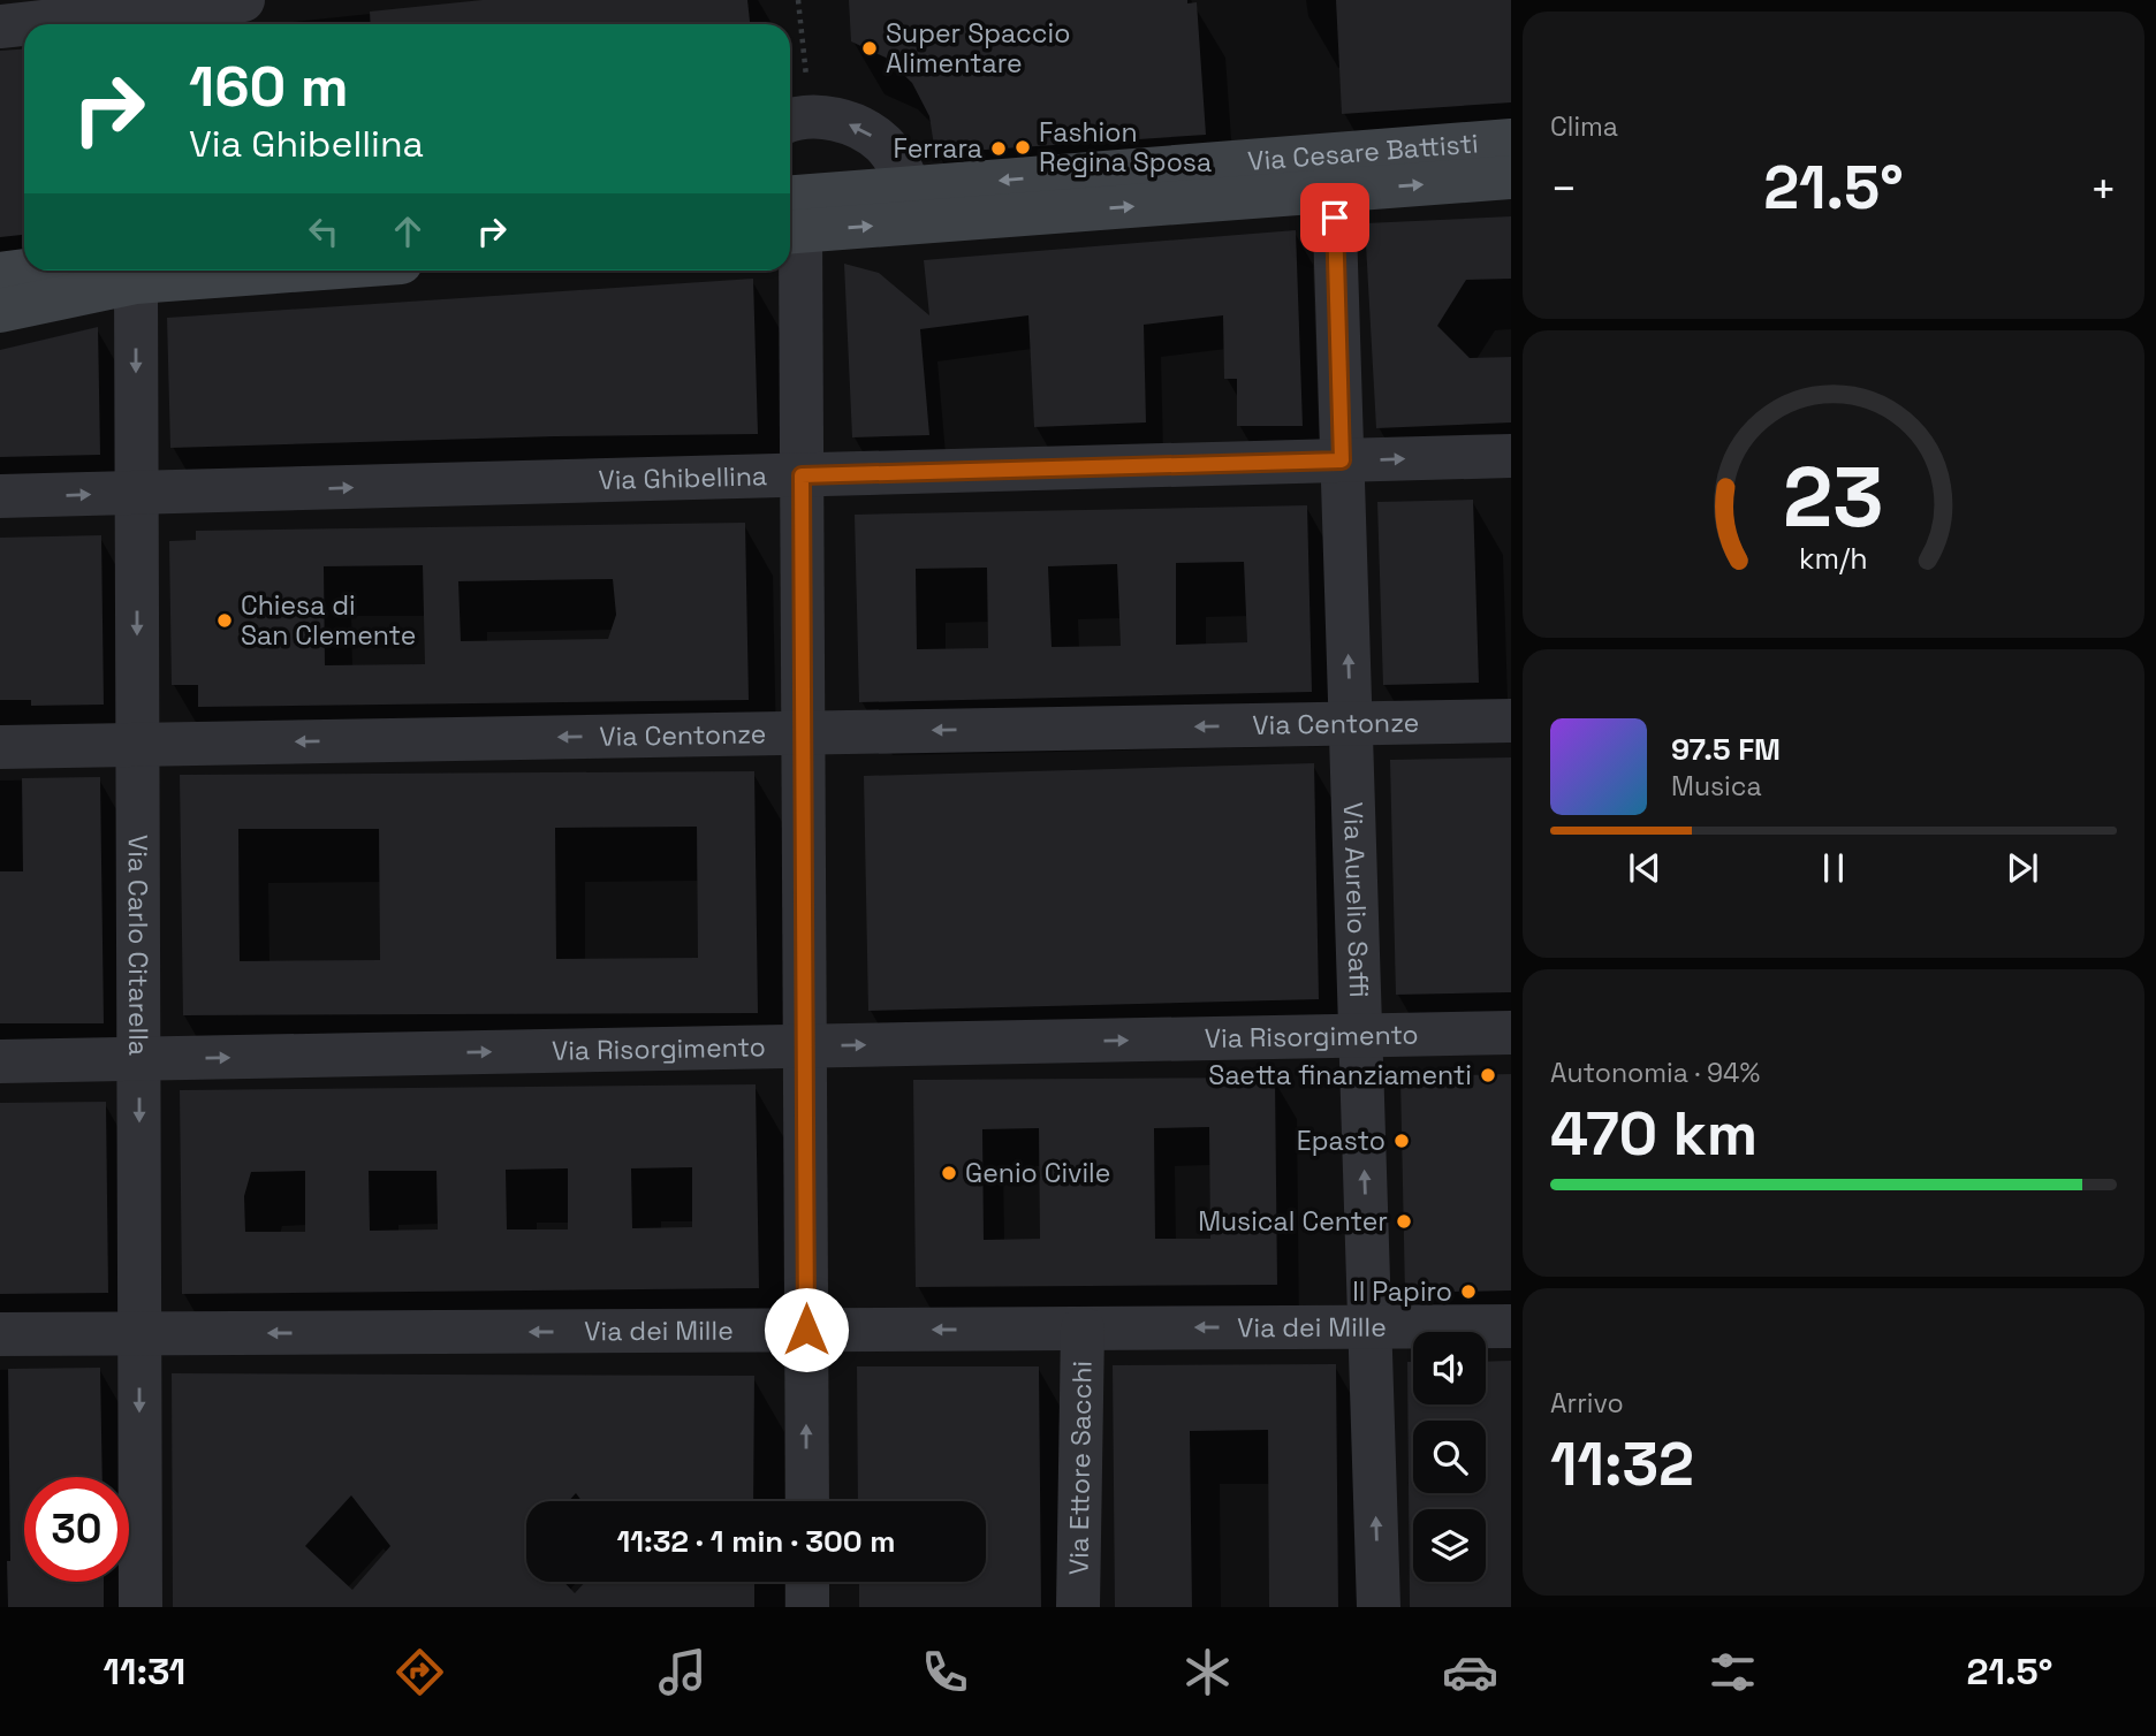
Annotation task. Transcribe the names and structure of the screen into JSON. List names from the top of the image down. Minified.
{"streets":{"main road":["Via Cesare Battisti"],"street":["Via Ghibellina","Via Centonze","Via Aurelio Saffi","Via Carlo Citarella","Via Risorgimento","Via dei Mille","Via Ettore Sacchi"]},"crossings":[["Via Cesare Battisti","Via Aurelio Saffi"],["Via Ghibellina","Via Aurelio Saffi"],["Via Ghibellina","Via Carlo Citarella"],["Via Centonze","Via Aurelio Saffi"],["Via Centonze","Via Carlo Citarella"],["Via Aurelio Saffi","Via Risorgimento"],["Via Aurelio Saffi","Via dei Mille"],["Via Carlo Citarella","Via Risorgimento"],["Via Carlo Citarella","Via dei Mille"],["Via dei Mille","Via Ettore Sacchi"]],"one_way":["Via Ghibellina","Via Centonze","Via Aurelio Saffi","Via Carlo Citarella","Via Risorgimento","Via dei Mille"],"places":["Super Spaccio Alimentare","Fashion Regina Sposa","Ferrara","Chiesa di San Clemente","Saetta finanziamenti","Epasto","Genio Civile","Musical Center","Il Papiro"],"page":{"tile":["Clima",["Autonomia · 94%","470 km"],["Arrivo","11:32"]],"turn":["160 m","Via Ghibellina"],"heat":["−","21.5°","+"],"song":["97.5 FM","Musica"],"limit":"30","trip":"11:32 · 1 min · 300 m","tabs":["11:31","21.5°"],"gauge":["23","km/h"]}}
